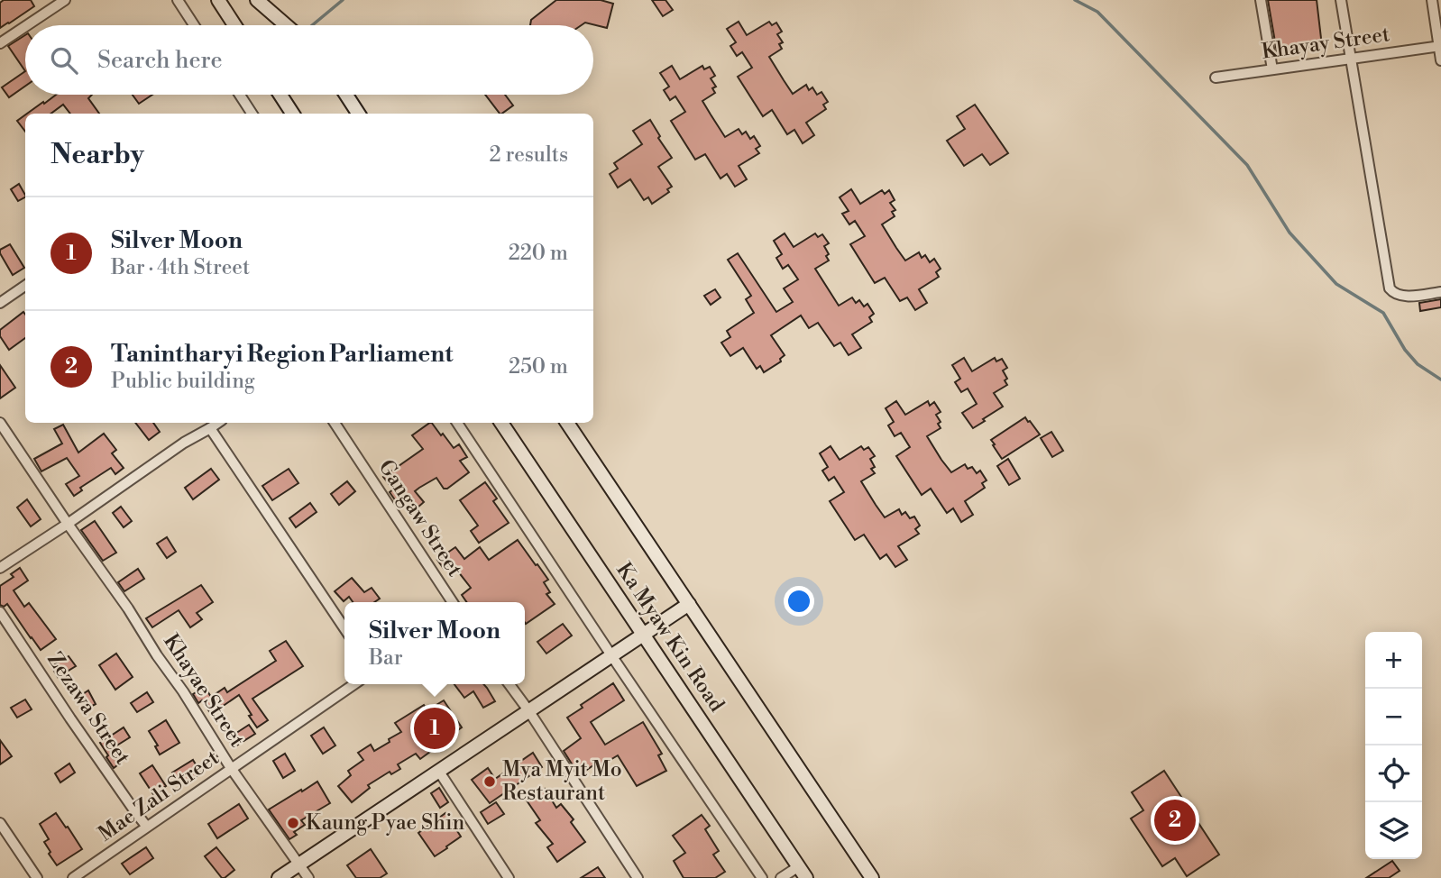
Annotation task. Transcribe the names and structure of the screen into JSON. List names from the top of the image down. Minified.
{"streets":{"main road":["Ka Myaw Kin Road"],"street":["Khayay Street","Gangaw Street","Khayae Street","Zezawa Street","Mae Zali Street"]},"crossings":[["Khayae Street","Mae Zali Street"],["Zezawa Street","Mae Zali Street"]],"places":["Mya Myit Mo Restaurant","Kaung Pyae Shin"],"page":{"search":"Search here","heading":["Nearby","2 results"],"list":[{"mark":"1","name":"Silver Moon","note":"Bar · 4th Street","value":"220 m"},{"mark":"2","name":"Tanintharyi Region Parliament","note":"Public building","value":"250 m"}],"popup":["Silver Moon","Bar"],"map_buttons":["+","−"],"pins":["1","2"]}}
